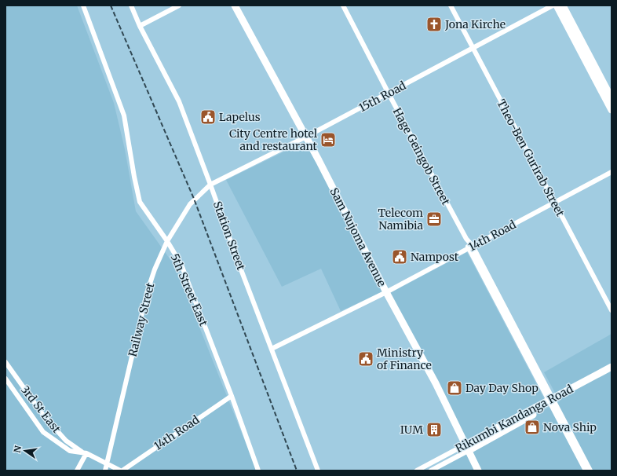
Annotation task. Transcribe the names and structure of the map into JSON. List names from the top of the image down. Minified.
{"streets":{"main road":["Sam Nujoma Avenue","Rikumbi Kandanga Road"],"street":["15th Road","Hage Geingob Street","Theo-Ben Gurirab Street","Station Street","14th Road","5th Street East","Railway Street","3rd St East"]},"crossings":[["15th Road","Hage Geingob Street"],["15th Road","Theo-Ben Gurirab Street"],["15th Road","Station Street"],["15th Road","Sam Nujoma Avenue"],["15th Road","Railway Street"],["Hage Geingob Street","14th Road"],["Hage Geingob Street","Rikumbi Kandanga Road"],["Theo-Ben Gurirab Street","14th Road"],["Station Street","14th Road"],["Station Street","Railway Street"],["14th Road","Sam Nujoma Avenue"],["14th Road","5th Street East"],["14th Road","3rd St East"],["Sam Nujoma Avenue","Rikumbi Kandanga Road"],["5th Street East","Railway Street"],["Railway Street","3rd St East"]],"places":{"church":["Jona Kirche"],"public building":["Lapelus","Nampost","Ministry of Finance"],"hotel":["City Centre hotel and restaurant"],"office":["Telecom Namibia"],"shop":["Day Day Shop","Nova Ship"],"building":["IUM"]},"north":"left"}
